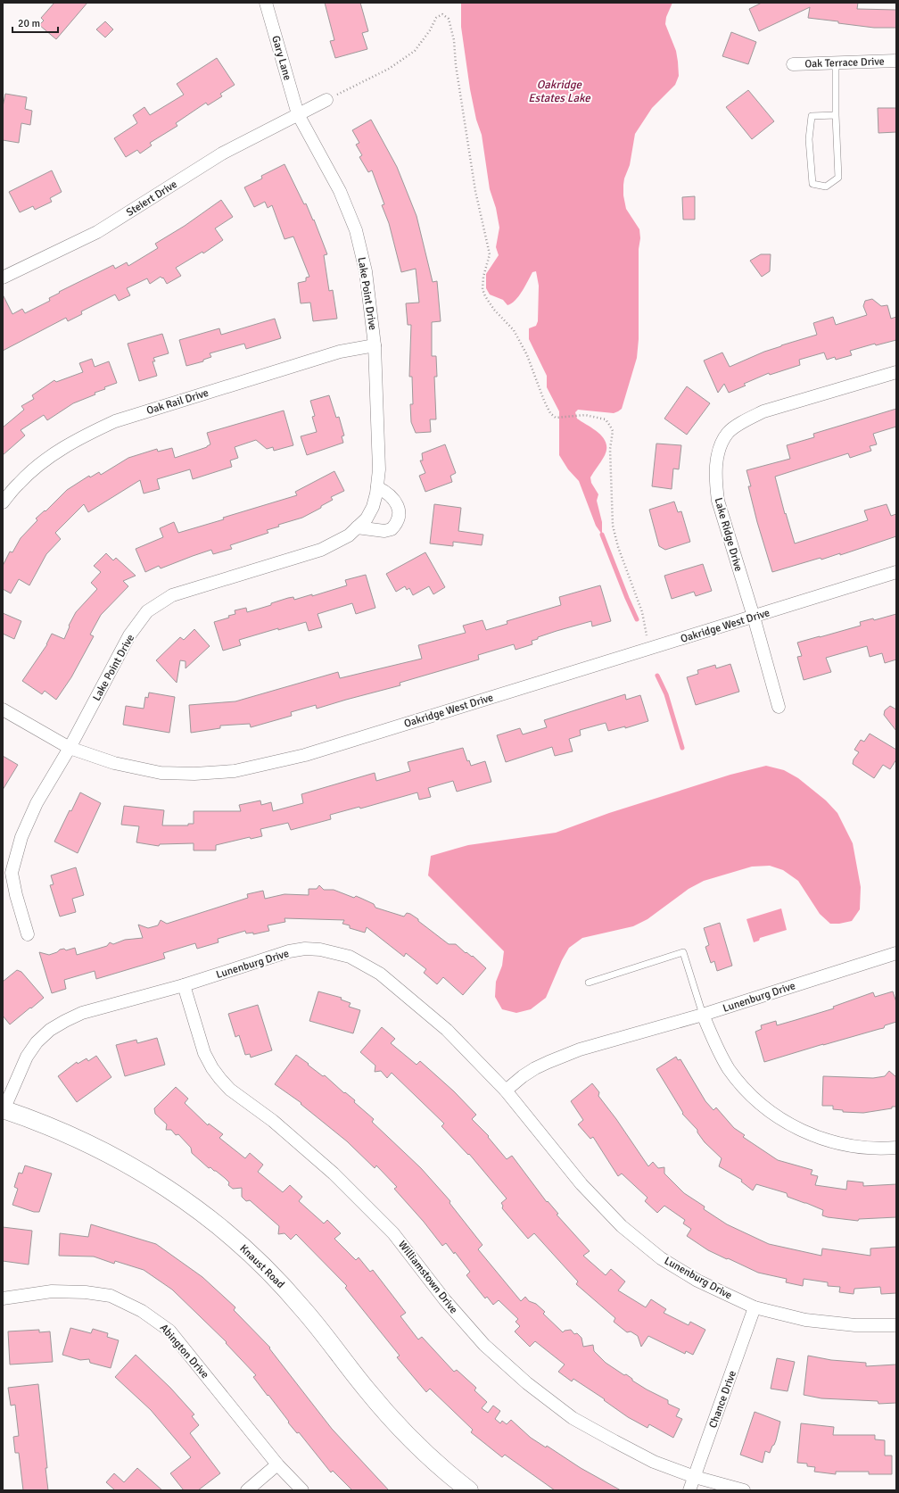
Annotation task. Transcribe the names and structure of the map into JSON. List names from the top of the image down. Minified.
{"streets":{"main road":["Knaust Road"],"street":["Gary Lane","Oak Terrace Drive","Steiert Drive","Lake Point Drive","Oak Rail Drive","Lake Ridge Drive","Oakridge West Drive","Lunenburg Drive","Williamstown Drive","Abington Drive","Chance Drive"]},"crossings":[["Gary Lane","Steiert Drive"],["Gary Lane","Lake Point Drive"],["Steiert Drive","Lake Point Drive"],["Lake Point Drive","Oak Rail Drive"],["Lake Point Drive","Oakridge West Drive"],["Lake Ridge Drive","Oakridge West Drive"],["Lunenburg Drive","Knaust Road"],["Lunenburg Drive","Williamstown Drive"],["Lunenburg Drive","Chance Drive"],["Williamstown Drive","Chance Drive"]],"water":["Oakridge Estates Lake"],"scale_bar":"20 m"}
